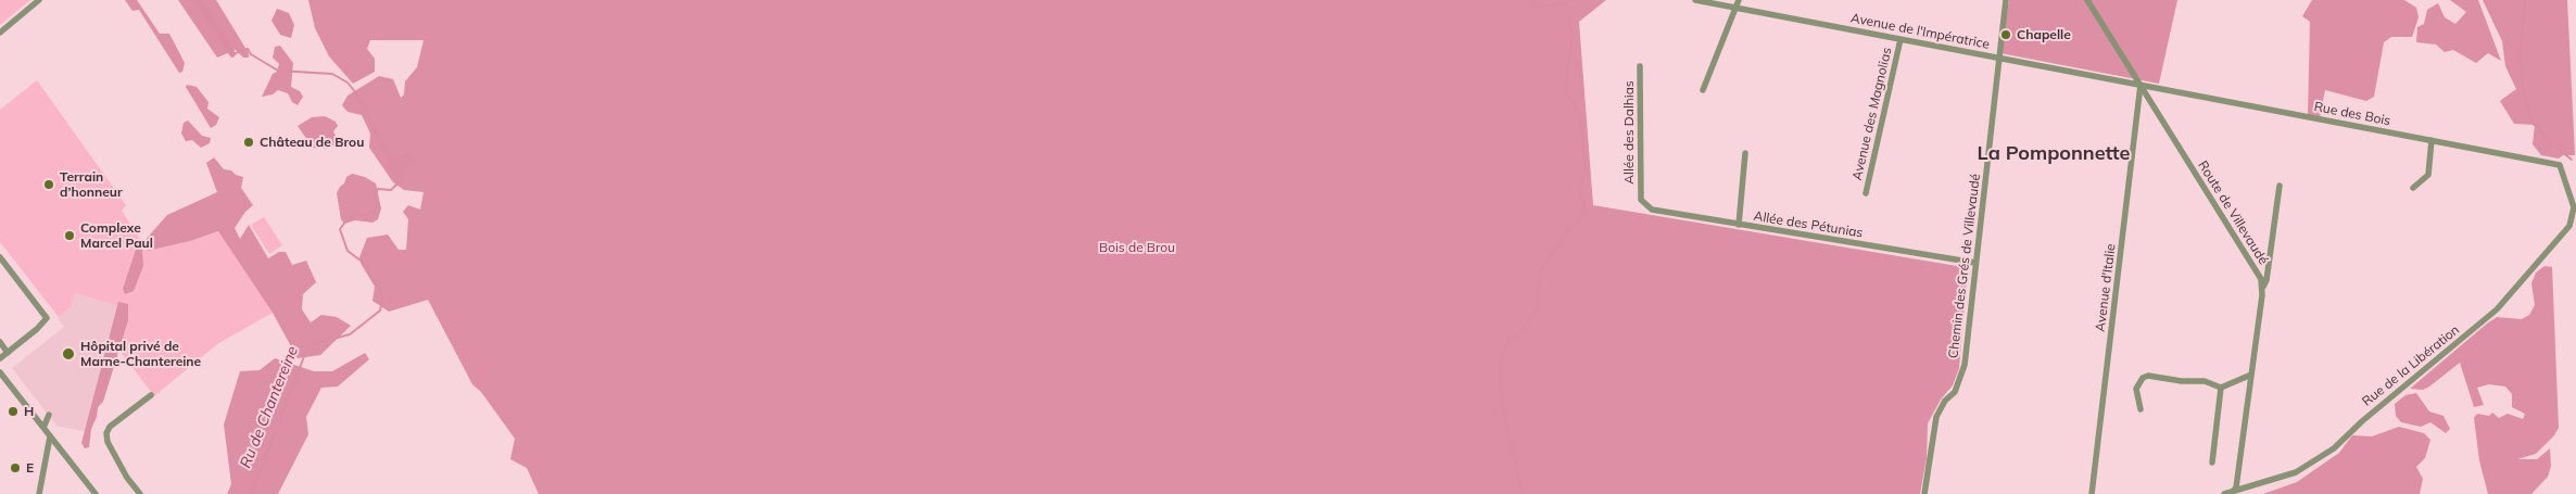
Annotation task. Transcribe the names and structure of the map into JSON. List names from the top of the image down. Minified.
{"streets":{"street":["Avenue de l'Impératrice","Avenue des Magnolias","Rue des Bois","Allée des Dalhias","Route de Villevaudé","Allée des Pétunias","Chemin des Grés de Villevaudé","Avenue d'Italie","Rue de la Libération"]},"crossings":[["Avenue de l'Impératrice","Avenue des Magnolias"],["Avenue de l'Impératrice","Rue des Bois"],["Avenue de l'Impératrice","Route de Villevaudé"],["Avenue de l'Impératrice","Chemin des Grés de Villevaudé"],["Avenue de l'Impératrice","Avenue d'Italie"],["Rue des Bois","Route de Villevaudé"],["Rue des Bois","Avenue d'Italie"],["Rue des Bois","Rue de la Libération"],["Allée des Dalhias","Allée des Pétunias"],["Route de Villevaudé","Avenue d'Italie"],["Route de Villevaudé","Rue de la Libération"],["Allée des Pétunias","Chemin des Grés de Villevaudé"]],"districts":["La Pomponnette"],"water":["Ru de Chantereine"],"parks":["Bois de Brou"],"places":["Chapelle","Château de Brou","Terrain d’honneur","Complexe Marcel Paul","Hôpital privé de Marne-Chantereine","H","E"]}
